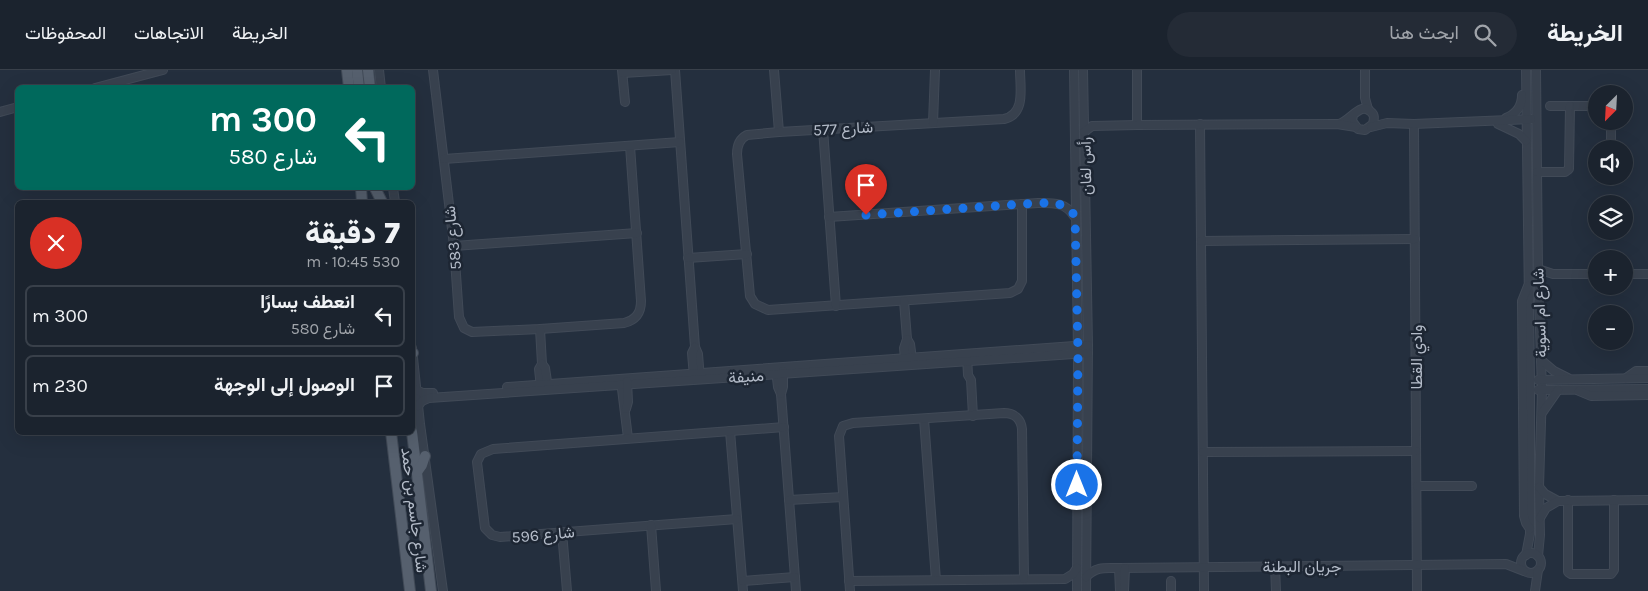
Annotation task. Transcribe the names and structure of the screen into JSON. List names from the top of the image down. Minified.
{"streets":{"main road":["شارع جاسم بن حمد"],"street":["شارع 577","رأس لفان","شارع 583","شارع ام اسوية","وادي القطا","منيفة","شارع 596","جريان البطنة"]},"crossings":[["رأس لفان","منيفة"],["شارع ام اسوية","جريان البطنة"],["وادي القطا","جريان البطنة"]],"north":"bottom left","page":{"header":"الخريطة","search":"ابحث هنا","nav":["الخريطة","الاتجاهات","المحفوظات"],"map_buttons":["+","−"],"turn":["300 m","شارع 580"],"heading":["7 دقيقة","530 m · 10:45"],"list":[{"name":"انعطف يسارًا","note":"شارع 580","value":"300 m"},{"name":"الوصول إلى الوجهة","value":"230 m"}]}}
